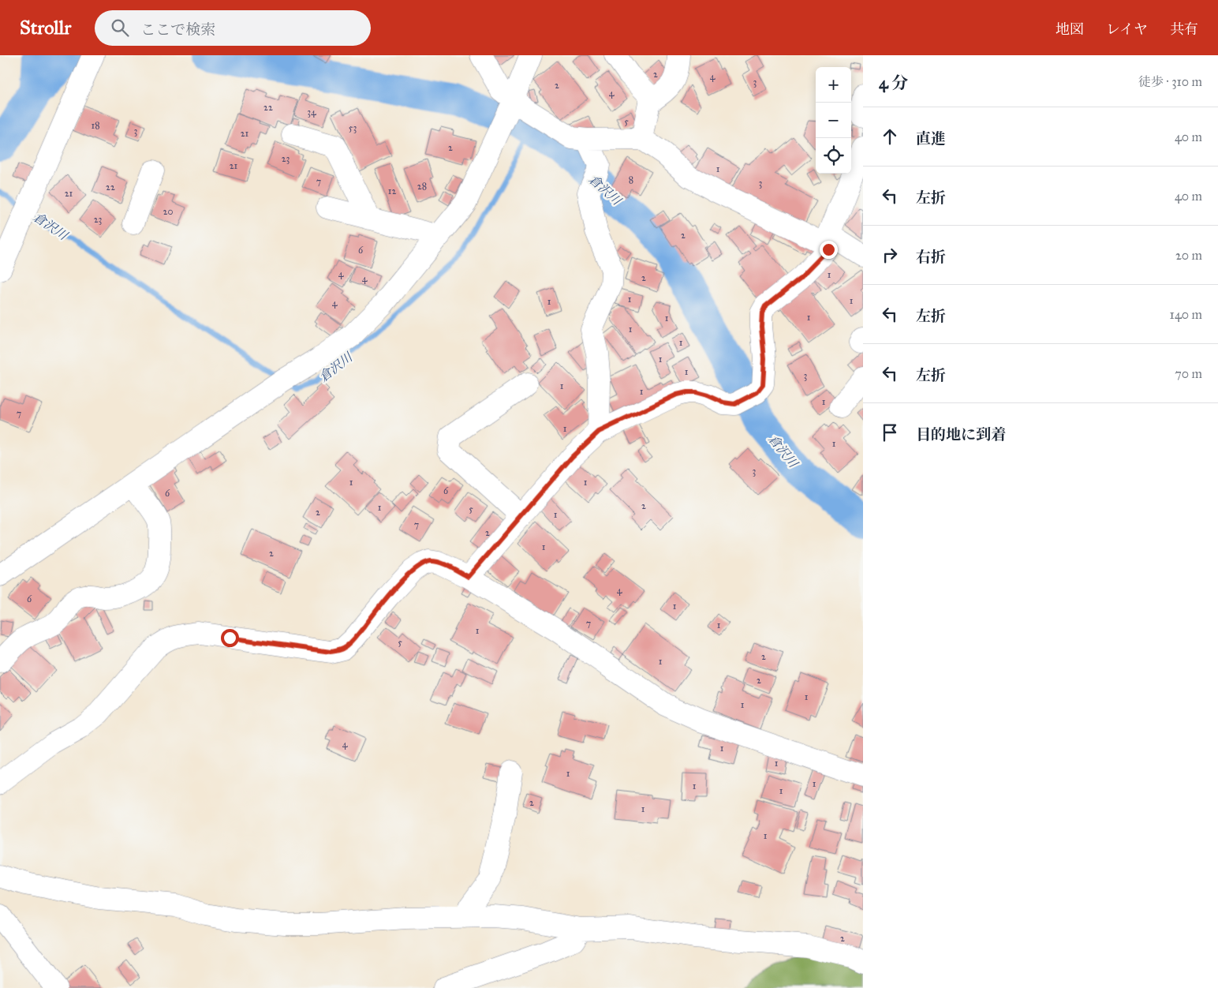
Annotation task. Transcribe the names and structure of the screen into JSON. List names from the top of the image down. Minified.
{"water":["倉沢川"],"house_numbers":["2","4","3","2","4","22","34","5","18","53","3","21","2","23","21","1","8","7","3","28","22","12","21","20","23","2","6","4","1","2","4","1","1","1","4","1","1","1","1","1","1","3","1","1","1","7","1","1","3","1","1","6","6","2","1","5","2","1","7","2","1","2","4","6","1","7","1","1","5","2","1","2","1","1","4","1","1","1","1","1","1","2","1","1","2"],"page":{"header":"Strollr","search":"ここで検索","nav":["地図","レイヤ","共有"],"heading":["4 分","徒歩 · 310 m"],"map_buttons":["+","−"],"list":[["直進","40 m"],["左折","40 m"],["右折","20 m"],["左折","140 m"],["左折","70 m"],"目的地に到着"]}}
